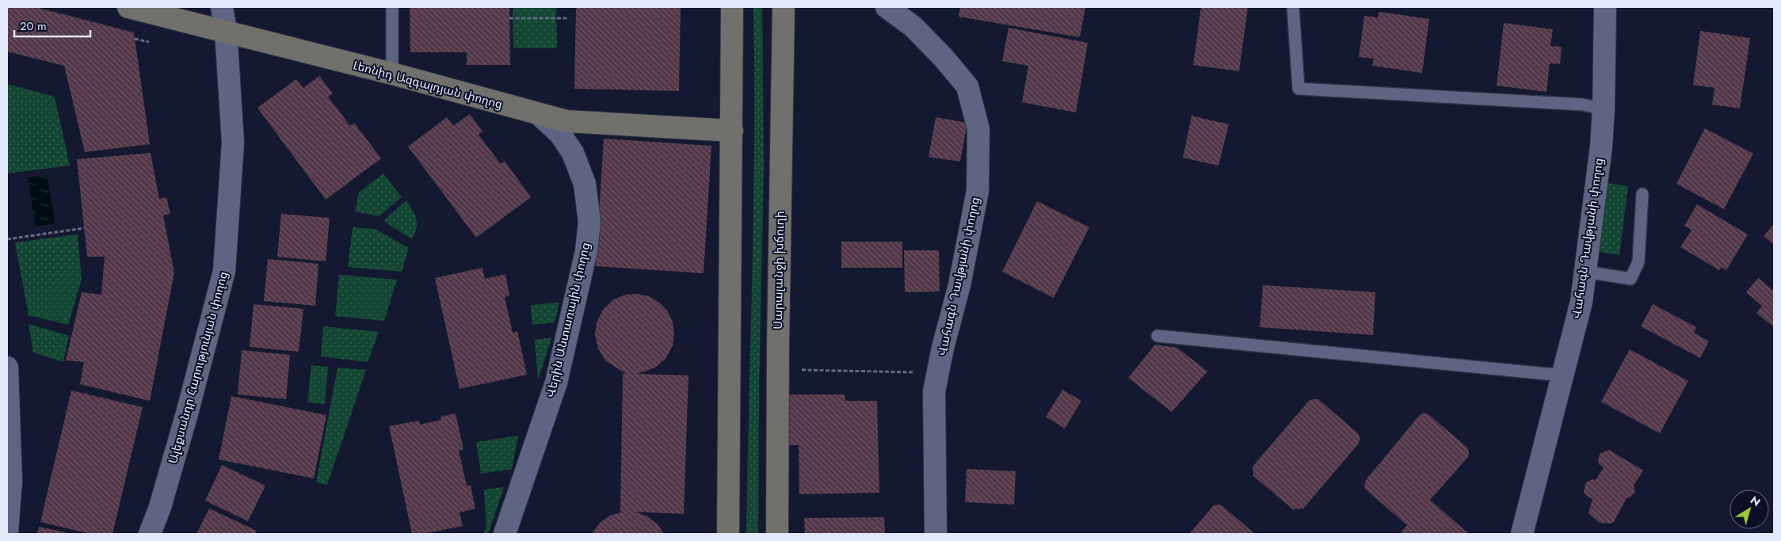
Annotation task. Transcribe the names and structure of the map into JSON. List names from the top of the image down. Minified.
{"streets":{"main road":["Լեոնիդ Ազգալդյան փողոց","Սարալանջի խճուղի"],"street":["Վահագն Դավթյանի փողոց","Վերին Անտառային փողոց","Ալեքսանդր Հարությունյան փողոց"]},"crossings":[["Լեոնիդ Ազգալդյան փողոց","Վերին Անտառային փողոց"],["Լեոնիդ Ազգալդյան փողոց","Ալեքսանդր Հարությունյան փողոց"]],"scale_bar":"20 m","north":"top right"}
